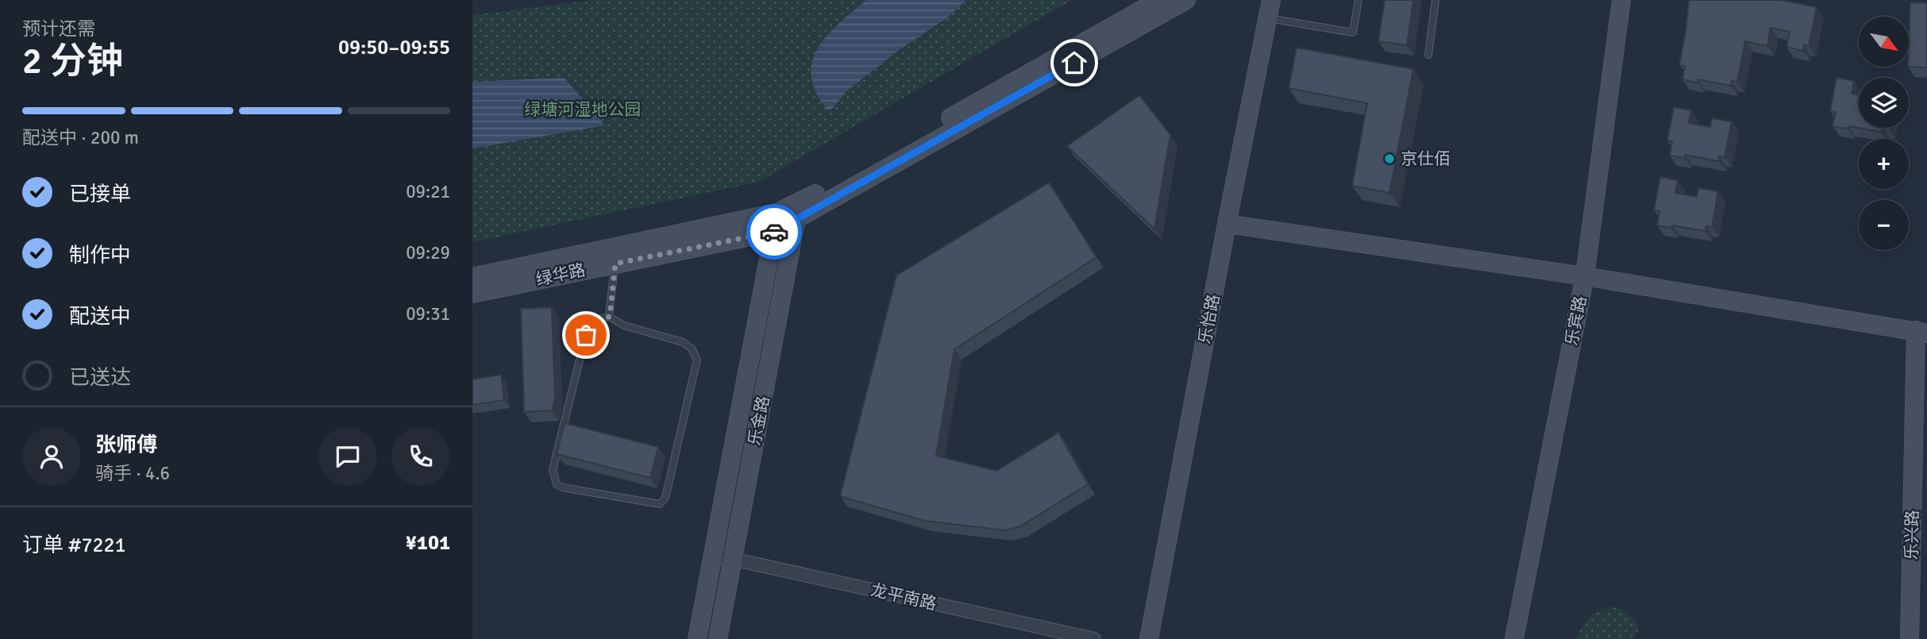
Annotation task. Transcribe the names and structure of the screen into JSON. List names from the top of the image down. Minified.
{"streets":{"main road":["绿华路","乐怡路","乐宾路","乐金路","乐兴路"],"street":["龙平南路"]},"crossings":[["绿华路","乐金路"],["乐金路","龙平南路"]],"parks":["绿塘河湿地公园"],"places":["京仕佰"],"north":"bottom right","page":{"heading":["2 分钟","预计还需","09:50–09:55"],"panel":["张师傅","骑手 · 4.6","订单 #7221","¥101"],"map_buttons":["+","−"],"bar":"配送中 · 200 m","list":[["已接单","09:21"],["制作中","09:29"],["配送中","09:31"],"已送达"]}}
